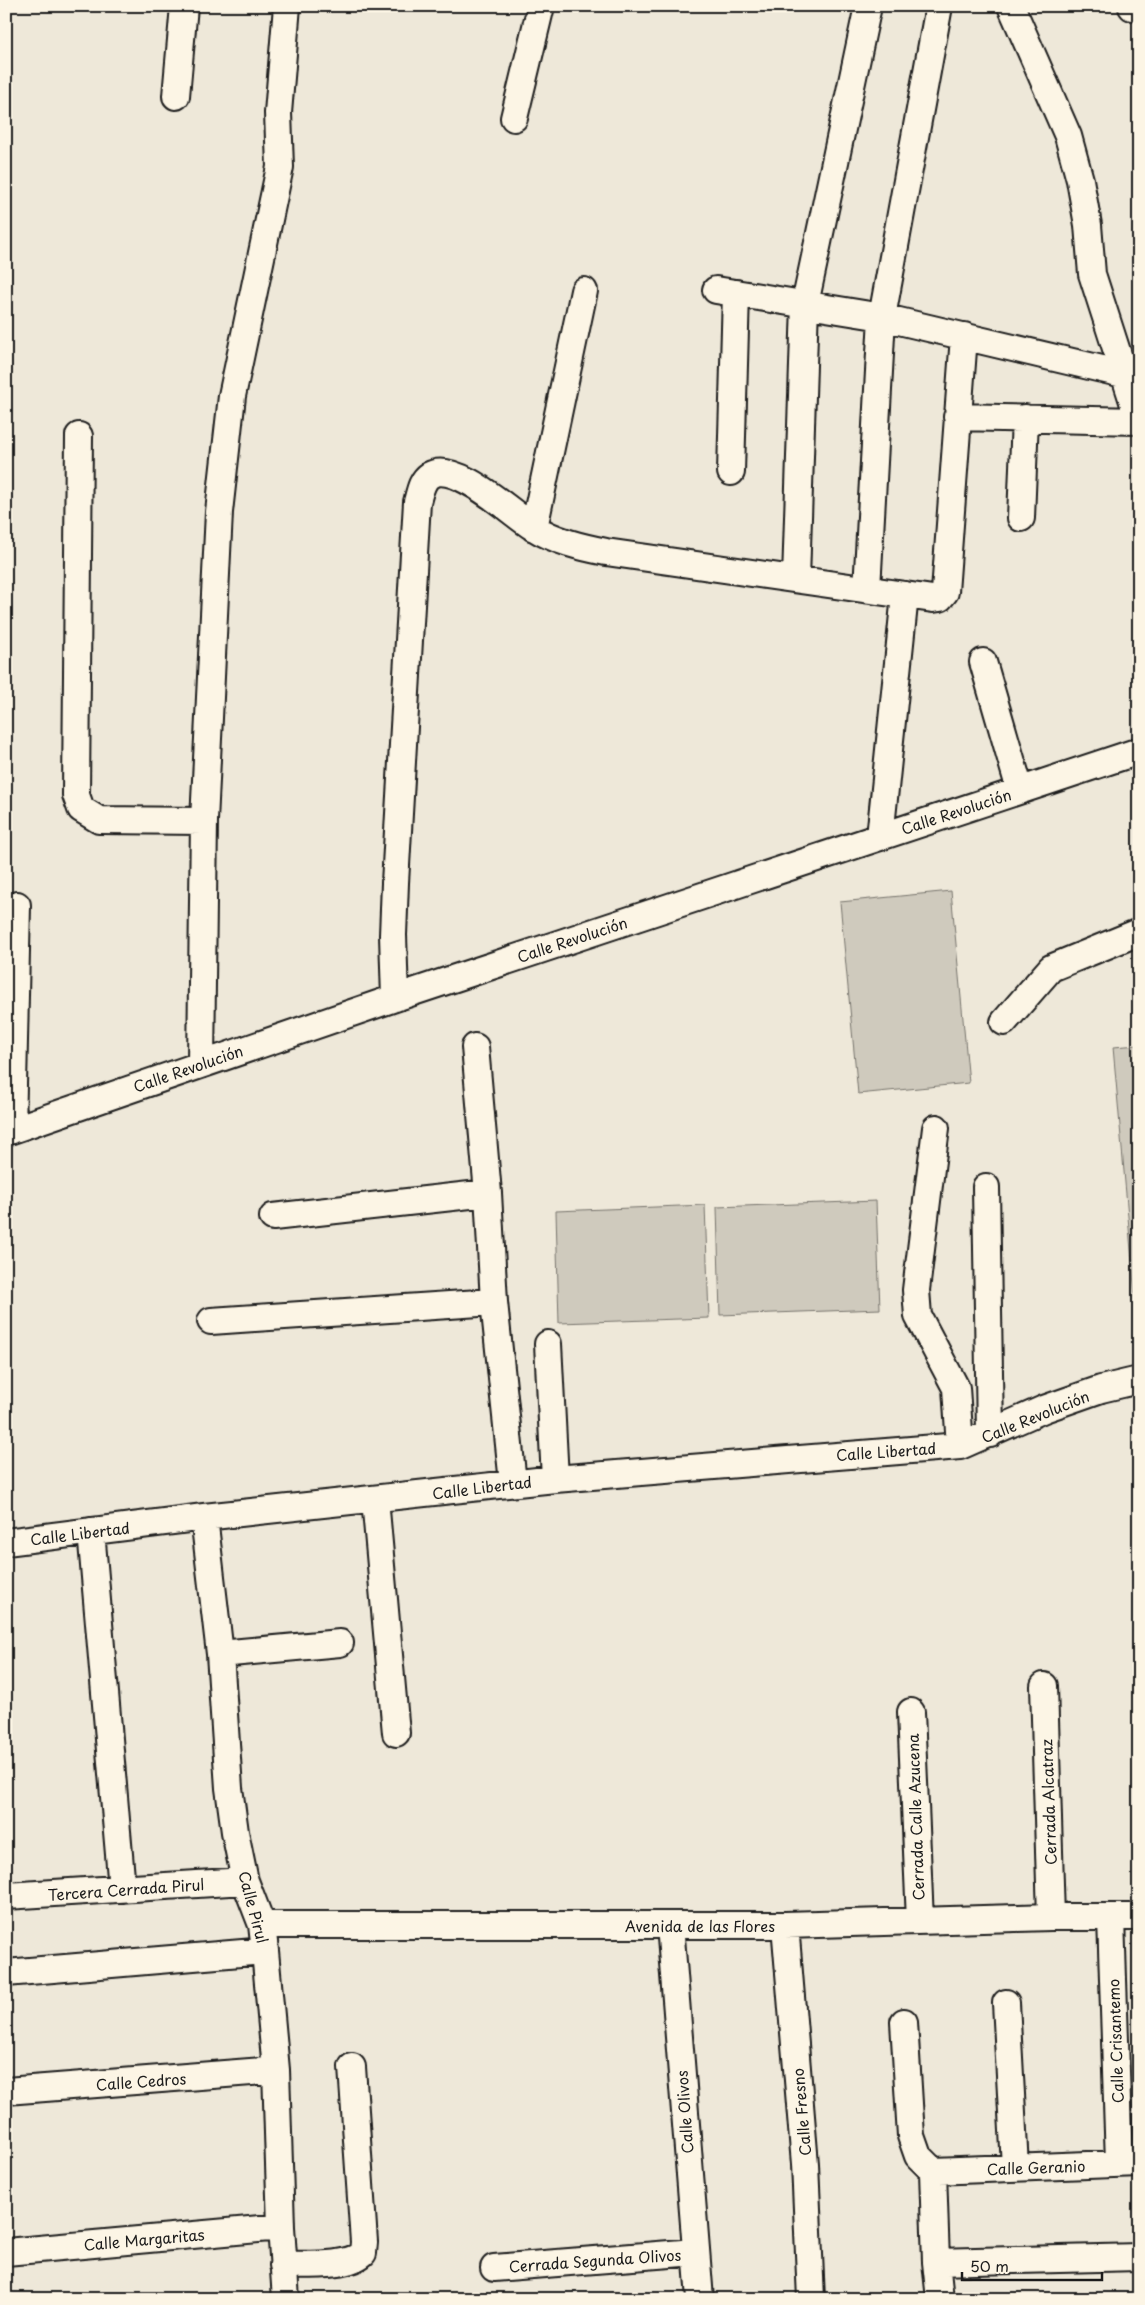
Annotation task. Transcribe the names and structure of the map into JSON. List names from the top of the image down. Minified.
{"streets":{"street":["Calle Revolución","Calle Libertad","Cerrada Alcatraz","Cerrada Calle Azucena","Tercera Cerrada Pirul","Calle Pirul","Avenida de las Flores","Calle Crisantemo","Calle Cedros","Calle Olivos","Calle Fresno","Calle Geranio","Calle Margaritas","Cerrada Segunda Olivos"]},"crossings":[["Calle Revolución","Calle Libertad"],["Calle Libertad","Calle Pirul"],["Cerrada Alcatraz","Avenida de las Flores"],["Cerrada Calle Azucena","Avenida de las Flores"],["Tercera Cerrada Pirul","Calle Pirul"],["Calle Pirul","Avenida de las Flores"],["Calle Pirul","Calle Cedros"],["Calle Pirul","Calle Margaritas"],["Avenida de las Flores","Calle Crisantemo"],["Avenida de las Flores","Calle Olivos"],["Avenida de las Flores","Calle Fresno"],["Calle Crisantemo","Calle Geranio"],["Calle Olivos","Cerrada Segunda Olivos"]],"scale_bar":"50 m"}
